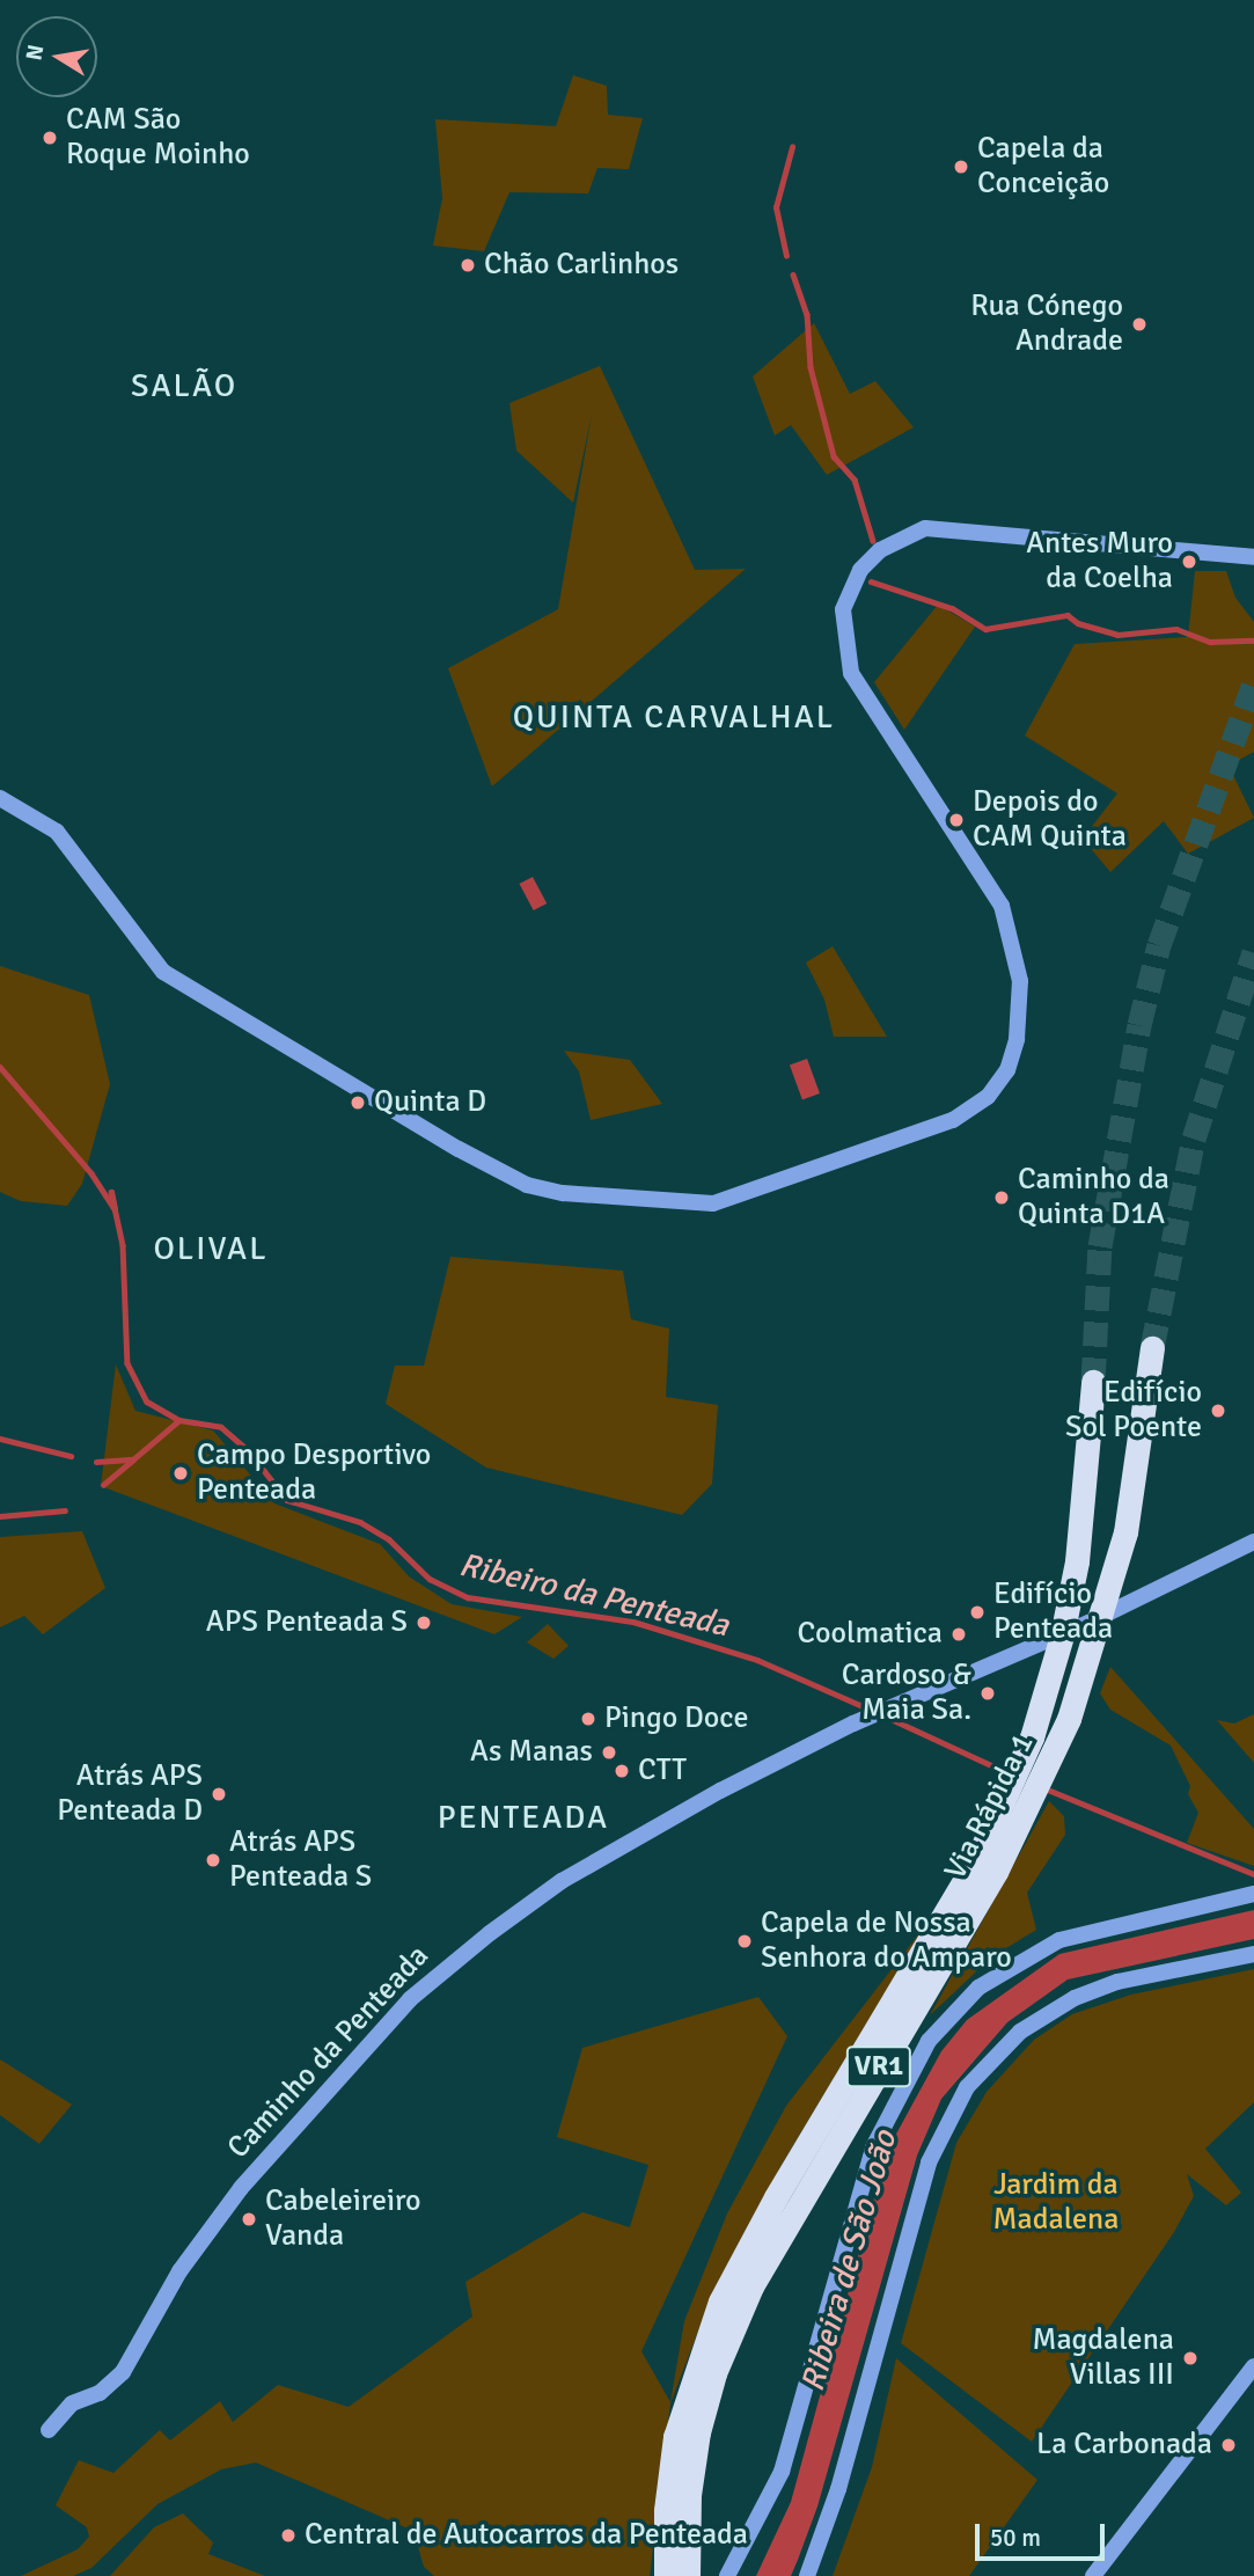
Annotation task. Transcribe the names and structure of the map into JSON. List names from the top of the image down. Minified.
{"streets":{"highway":["Via Rápida 1","VR1"],"street":["Caminho da Penteada"]},"districts":["SALÃO","QUINTA CARVALHAL","OLIVAL","PENTEADA"],"water":["Ribeiro da Penteada","Ribeira de São João"],"parks":["Jardim da Madalena"],"places":["CAM São Roque Moinho","Capela da Conceição","Chão Carlinhos","Rua Cónego Andrade","Antes Muro da Coelha","Depois do CAM Quinta","Quinta D","Caminho da Quinta D1A","Edifício Sol Poente","Campo Desportivo Penteada","Edifício Penteada","APS Penteada S","Coolmatica","Cardoso & Maia Sa.","Pingo Doce","As Manas","CTT","Atrás APS Penteada D","Atrás APS Penteada S","Capela de Nossa Senhora do Amparo","Cabeleireiro Vanda","Magdalena Villas III","La Carbonada","Central de Autocarros da Penteada"],"scale_bar":"50 m","north":"left"}
